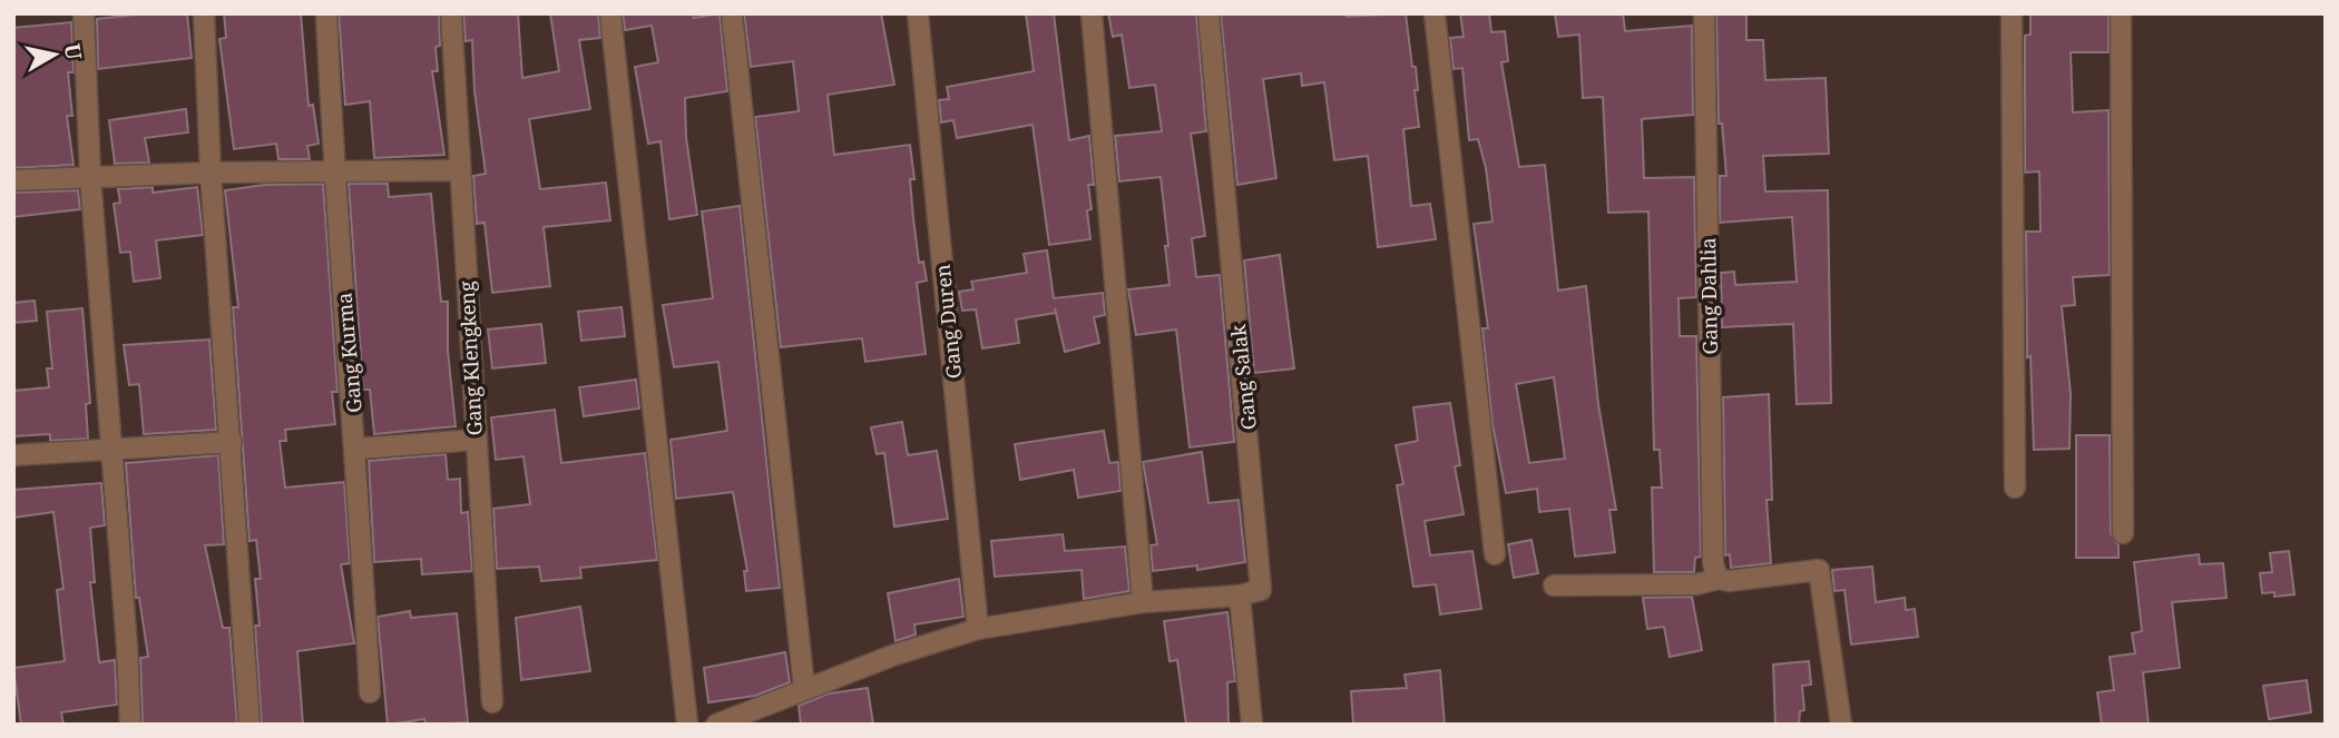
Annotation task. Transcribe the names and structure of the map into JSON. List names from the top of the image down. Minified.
{"streets":{"street":["Gang Dahlia","Gang Duren","Gang Kurma","Gang Klengkeng","Gang Salak"]},"north":"right"}
